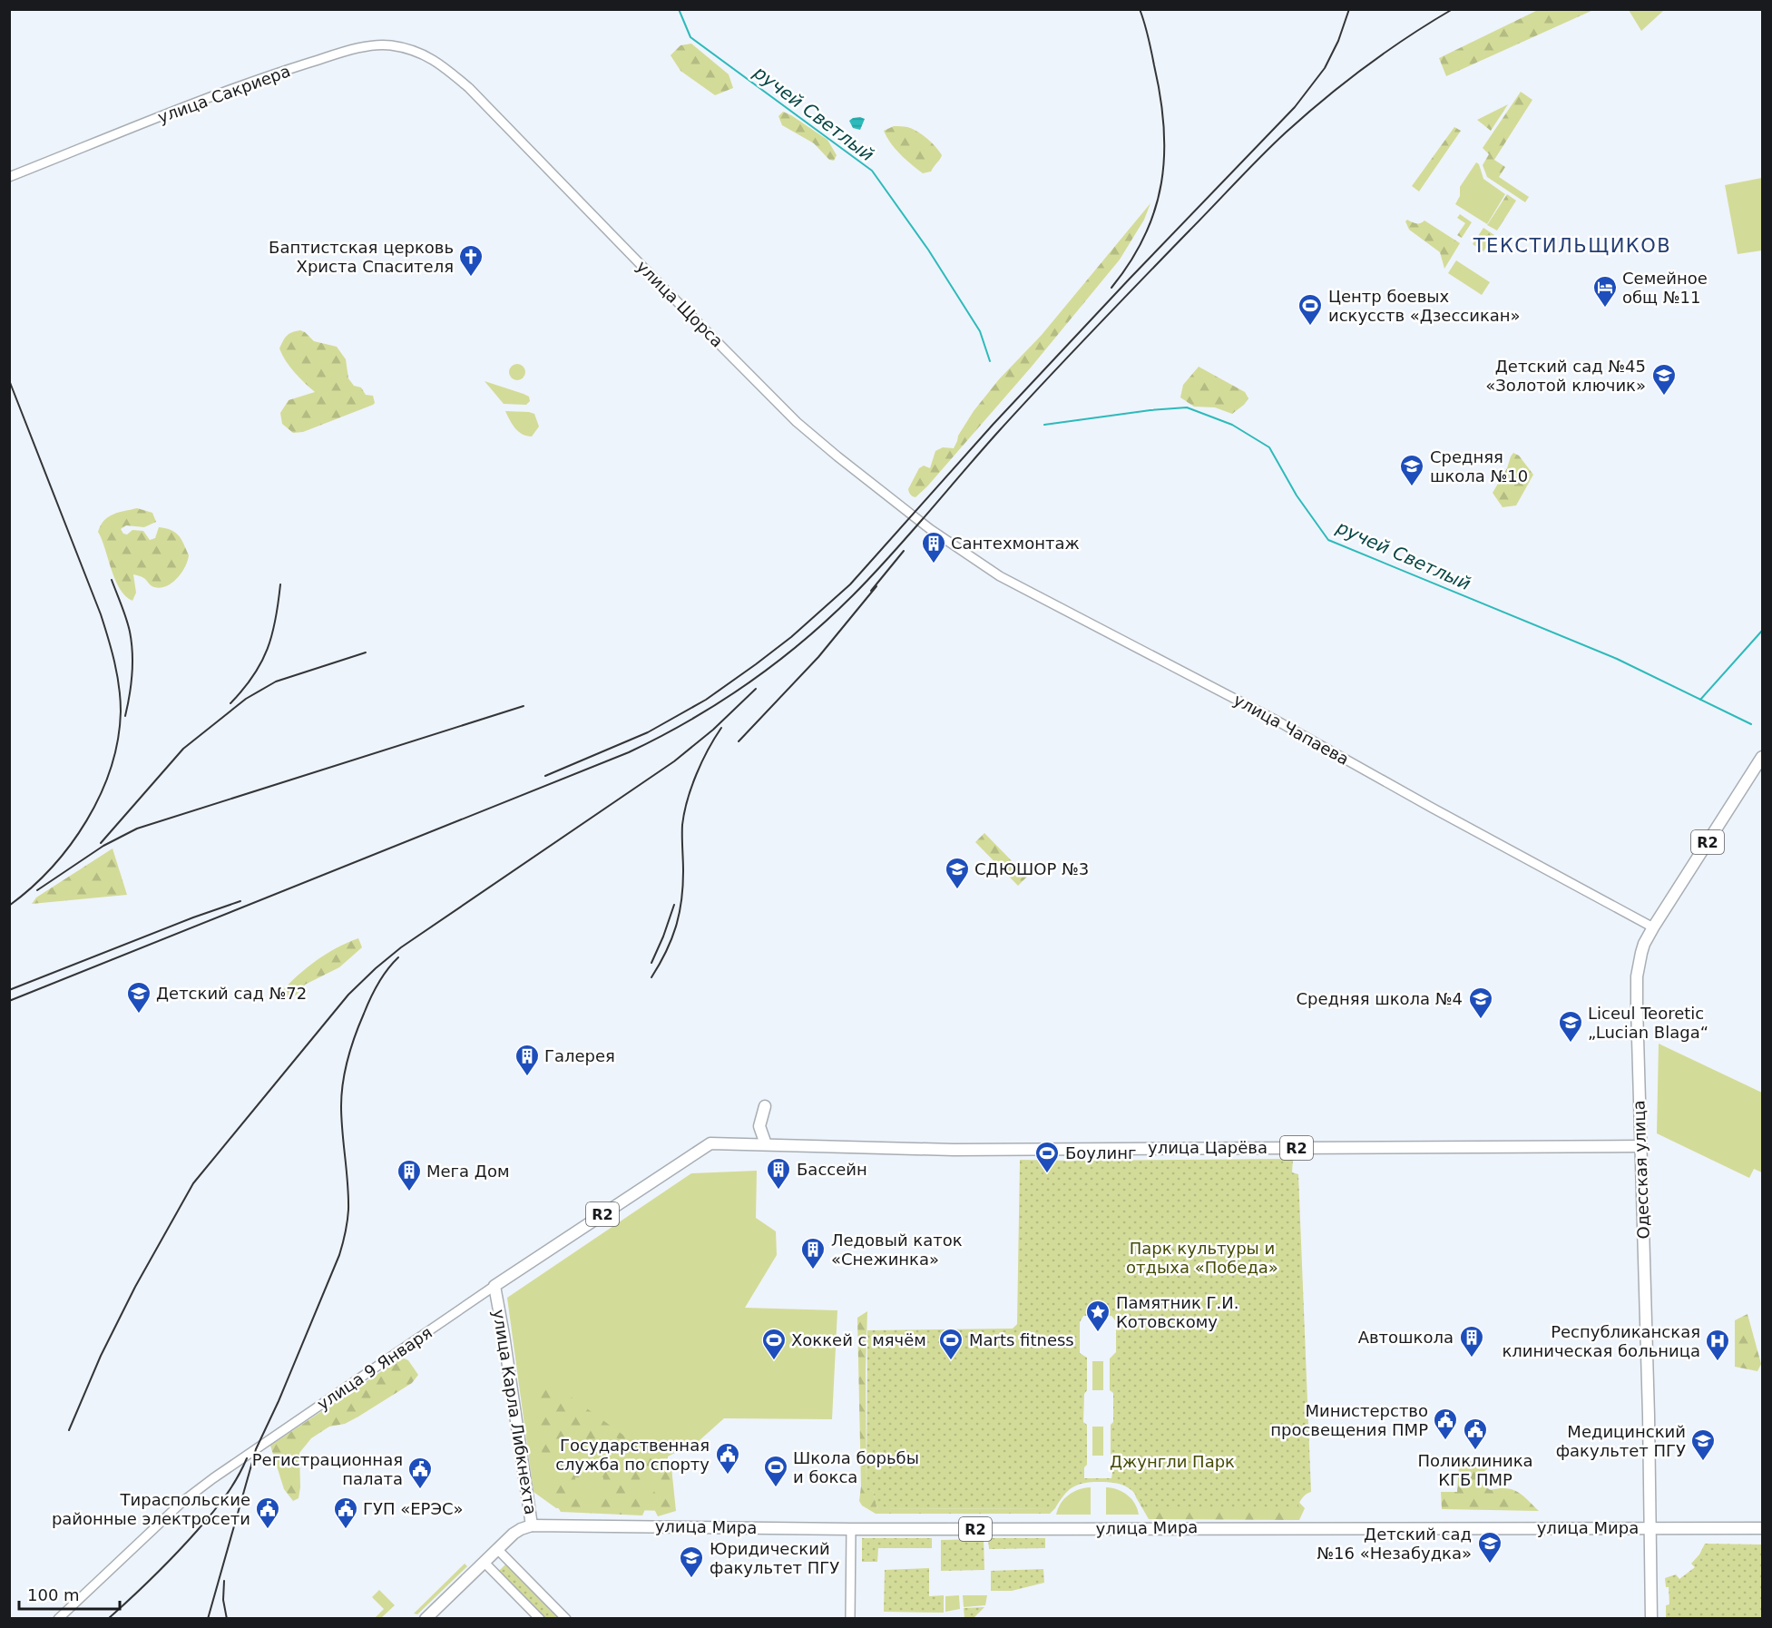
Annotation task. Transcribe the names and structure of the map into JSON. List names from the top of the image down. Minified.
{"streets":{"main road":["R2","улица Царёва","Одесская улица","улица 9 Января","улица Карла Либкнехта","улица Мира"],"street":["улица Сакриера","улица Щорса","улица Чапаева"]},"crossings":[["улица Сакриера","улица Щорса"],["улица Щорса","улица Чапаева"],["улица Чапаева","Одесская улица"],["улица Царёва","Одесская улица"],["улица Царёва","улица 9 Января"],["Одесская улица","улица Мира"],["улица 9 Января","улица Карла Либкнехта"],["улица Карла Либкнехта","улица Мира"]],"districts":["ТЕКСТИЛЬЩИКОВ"],"water":["ручей Светлый"],"parks":["Парк культуры и отдыха «Победа»","Джунгли Парк"],"places":{"church":["Баптистская церковь Христа Спасителя"],"hotel":["Семейное общ №11"],"sports":["Центр боевых искусств «Дзессикан»","Боулинг","Хоккей с мячём","Marts fitness","Школа борьбы и бокса"],"school or university":["Детский сад №45 «Золотой ключик»","Средняя школа №10","СДЮШОР №3","Детский сад №72","Средняя школа №4","Liceul Teoretic „Lucian Blaga“","Медицинский факультет ПГУ","Детский сад №16 «Незабудка»","Юридический факультет ПГУ"],"building":["Сантехмонтаж","Галерея","Бассейн","Мега Дом","Ледовый каток «Снежинка»","Автошкола"],"place":["Памятник Г.И. Котовскому"],"hospital":["Республиканская клиническая больница"],"public building":["Министерство просвещения ПМР","Поликлиника КГБ ПМР","Государственная служба по спорту","Регистрационная палата","Тираспольские районные электросети","ГУП «ЕРЭС»"]},"scale_bar":"100 m"}
